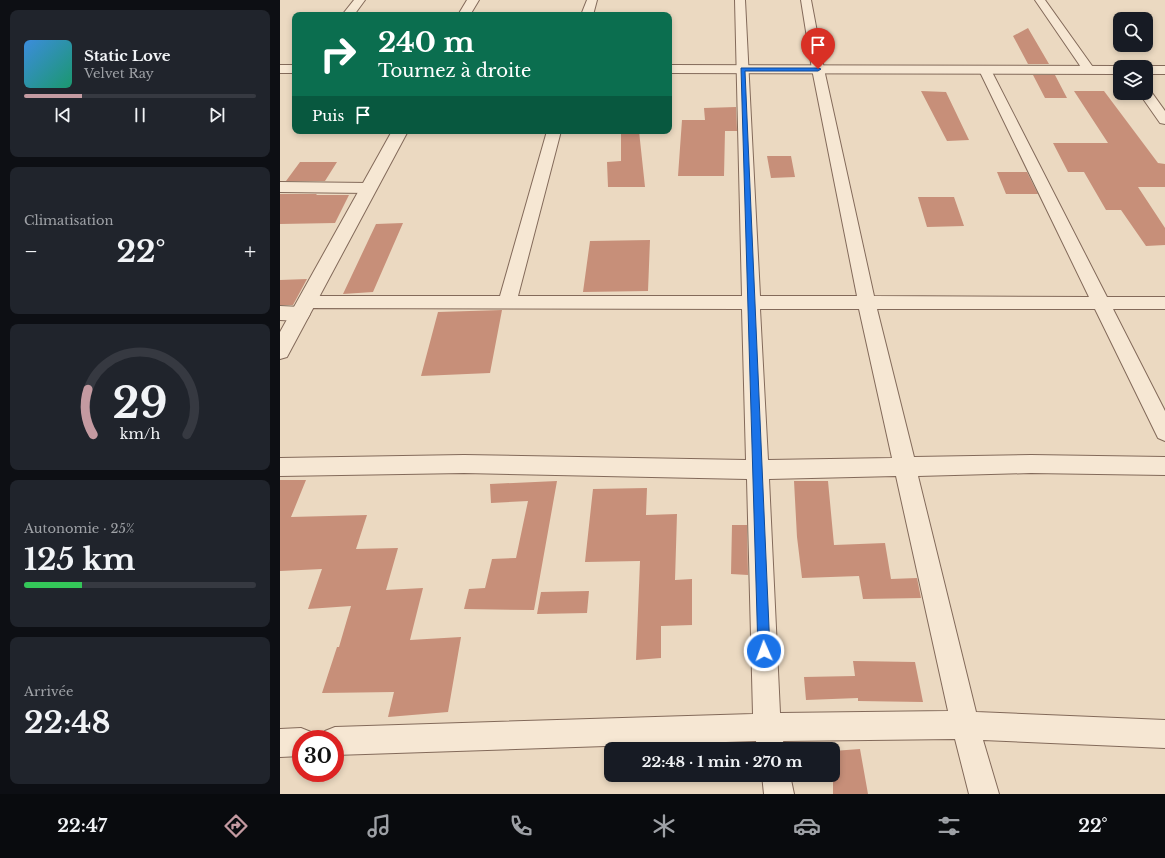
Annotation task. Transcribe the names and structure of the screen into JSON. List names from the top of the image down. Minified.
{"page":{"turn":["240 m","Tournez à droite"],"song":["Static Love","Velvet Ray"],"then":"Puis","tile":["Climatisation",["Autonomie · 25%","125 km"],["Arrivée","22:48"]],"heat":["−","22°","+"],"limit":"30","trip":"22:48 · 1 min · 270 m","tabs":["22:47","22°"],"gauge":["29","km/h"]}}
